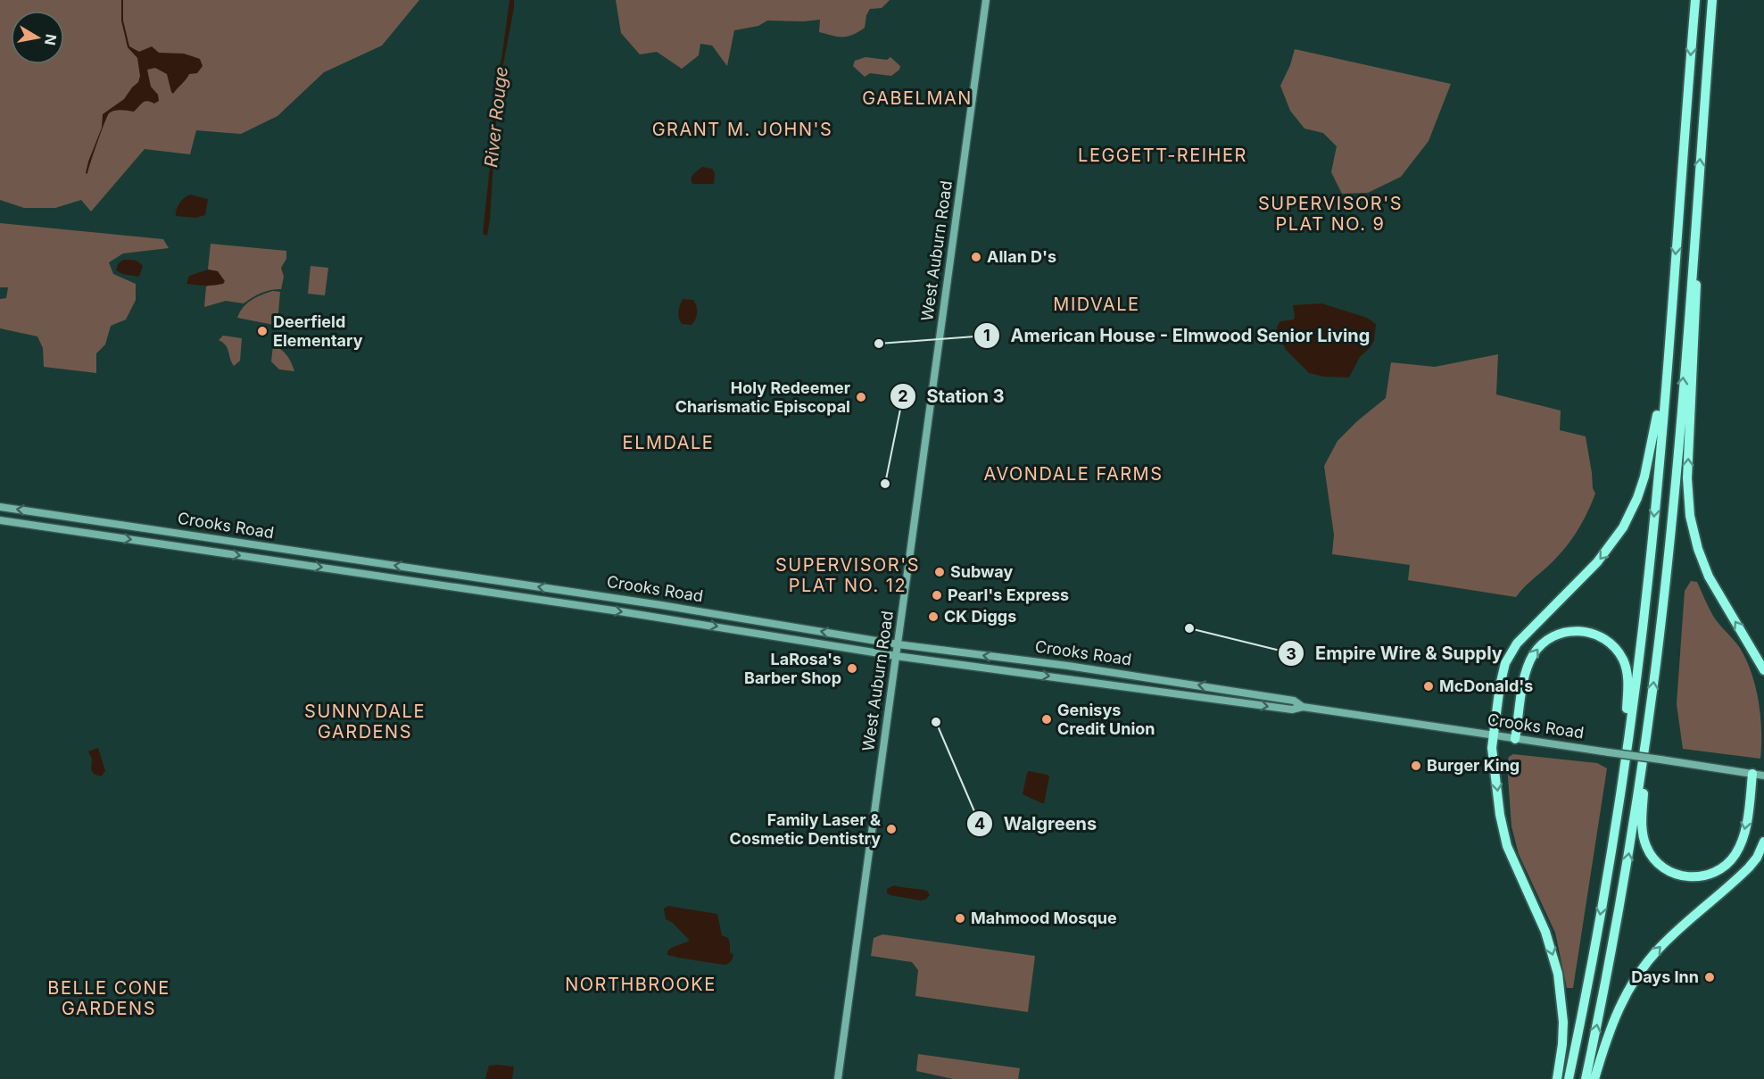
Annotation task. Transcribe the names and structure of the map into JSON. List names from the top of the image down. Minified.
{"streets":{"main road":["West Auburn Road","Crooks Road"]},"crossings":[["West Auburn Road","Crooks Road"]],"districts":["GABELMAN","GRANT M. JOHN'S","LEGGETT-REIHER","SUPERVISOR'S PLAT NO. 9","MIDVALE","ELMDALE","AVONDALE FARMS","SUPERVISOR'S PLAT NO. 12","SUNNYDALE GARDENS","NORTHBROOKE","BELLE CONE GARDENS"],"water":["River Rouge"],"places":["Allan D's","Deerfield Elementary","American House - Elmwood Senior Living","Holy Redeemer Charismatic Episcopal","Station 3","Subway","Pearl's Express","CK Diggs","Empire Wire & Supply","LaRosa's Barber Shop","McDonald's","Genisys Credit Union","Walgreens","Burger King","Family Laser & Cosmetic Dentistry","Mahmood Mosque","Days Inn"],"north":"right"}
